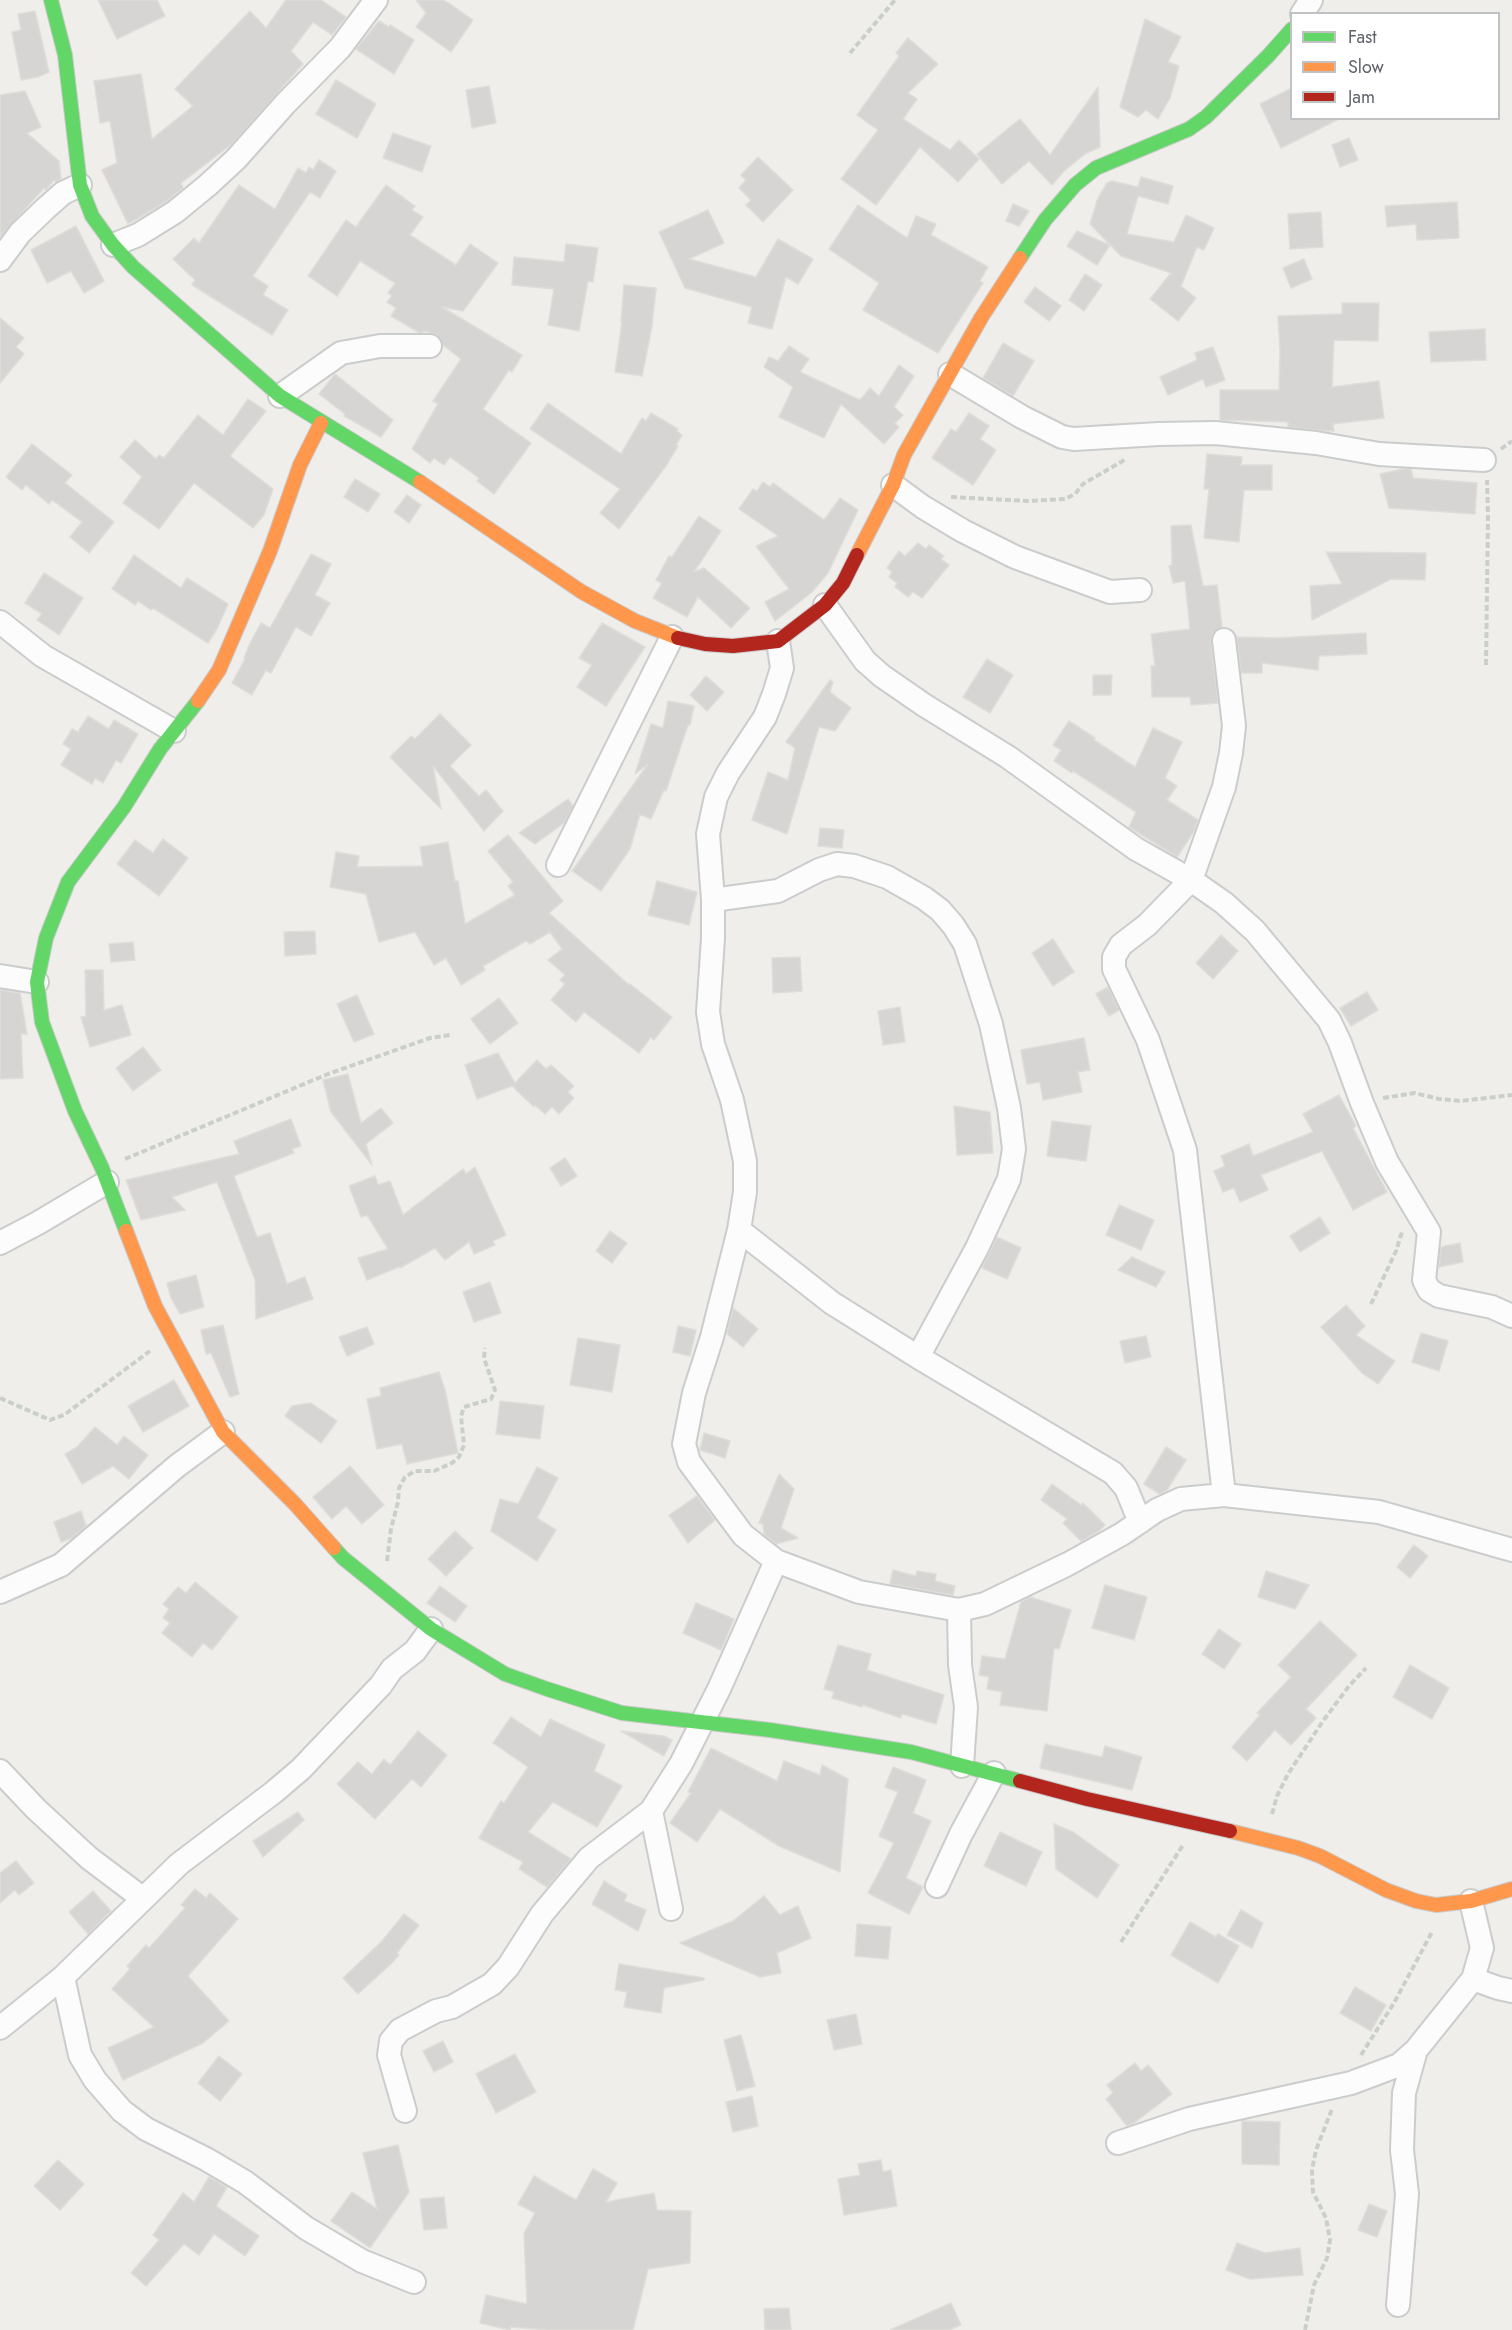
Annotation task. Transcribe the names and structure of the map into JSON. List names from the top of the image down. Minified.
{"legend":["Fast","Slow","Jam"]}
